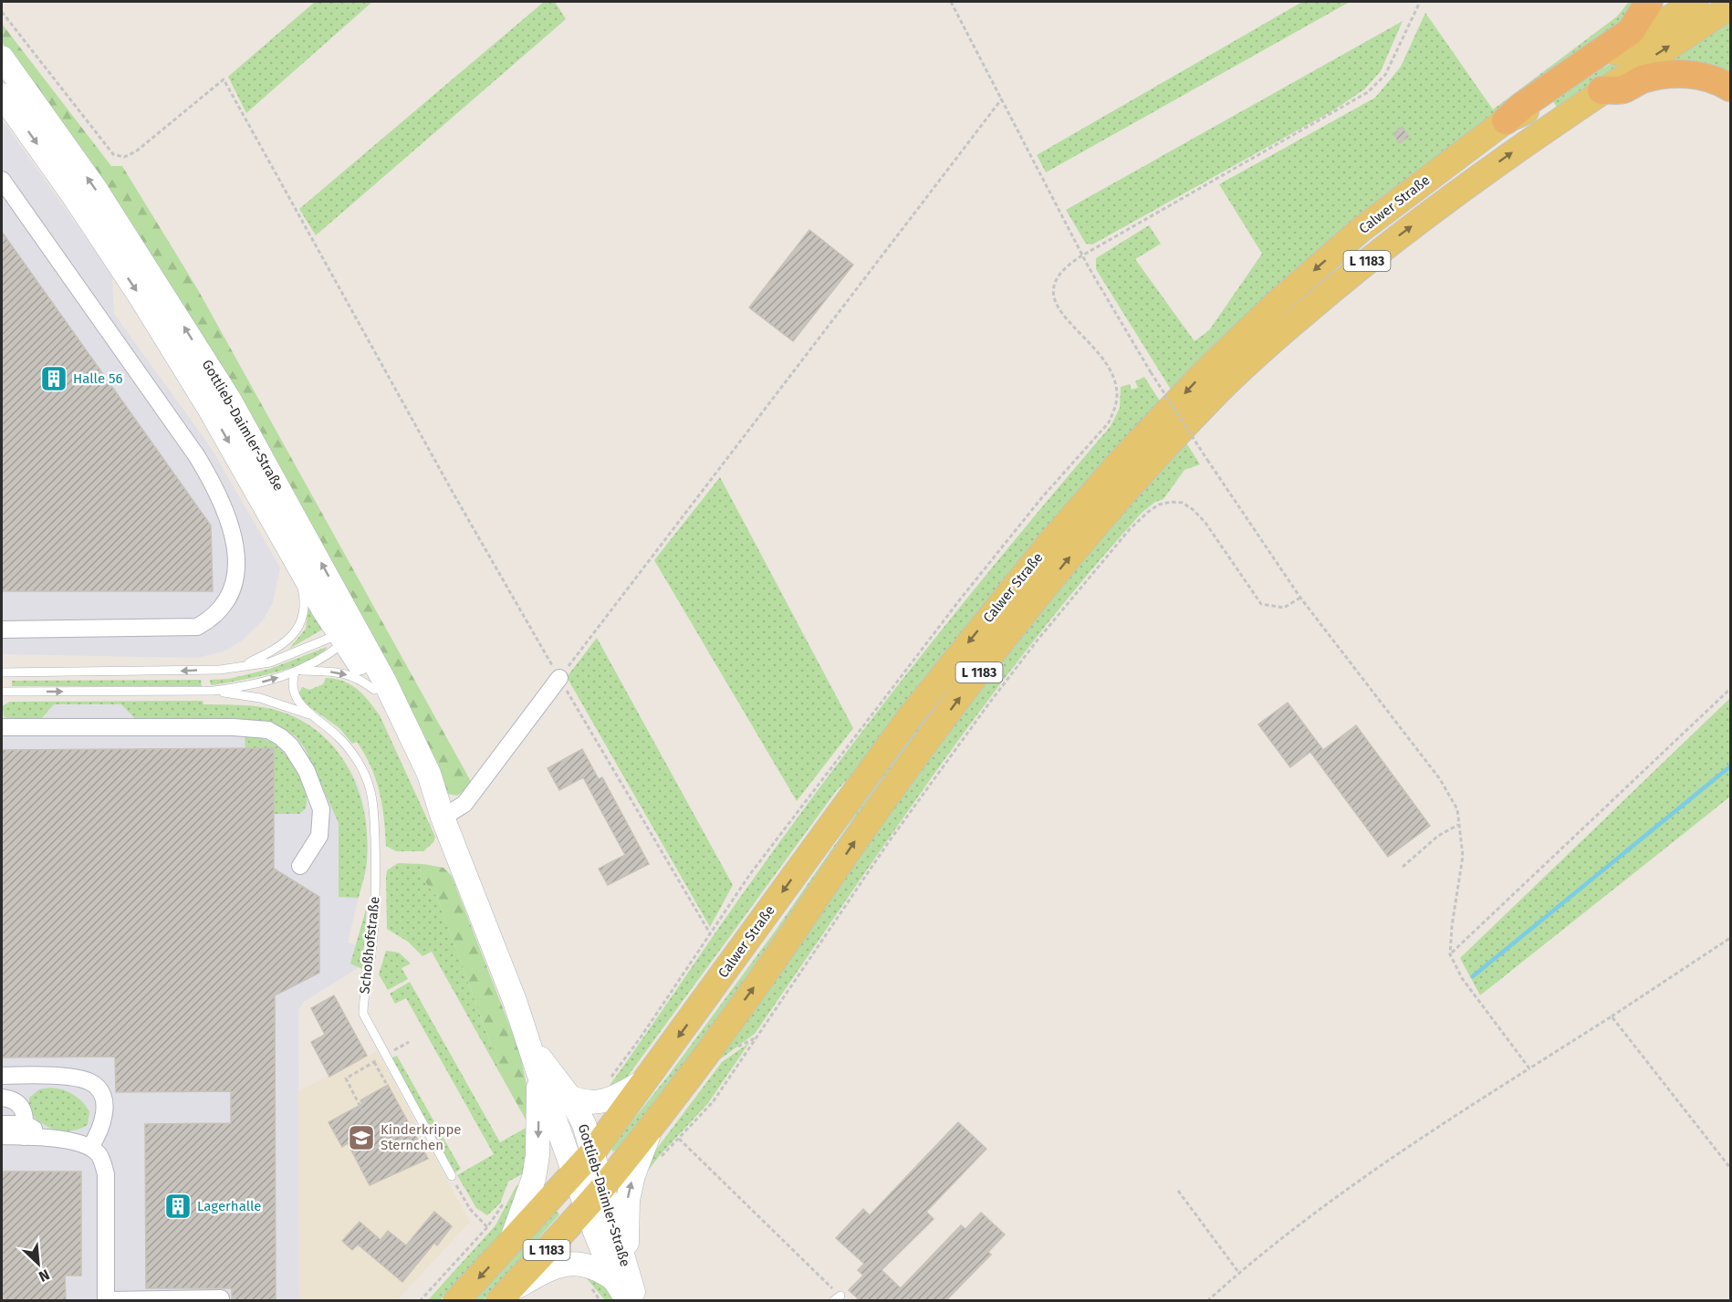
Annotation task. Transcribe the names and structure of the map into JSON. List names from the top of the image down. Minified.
{"streets":{"main road":["Calwer Straße","L 1183","Gottlieb-Daimler-Straße"],"lane":["Schoßhofstraße"]},"crossings":[["Calwer Straße","Gottlieb-Daimler-Straße"]],"places":{"building":["Halle 56","Lagerhalle"],"school or university":["Kinderkrippe Sternchen"]},"north":"bottom right"}
